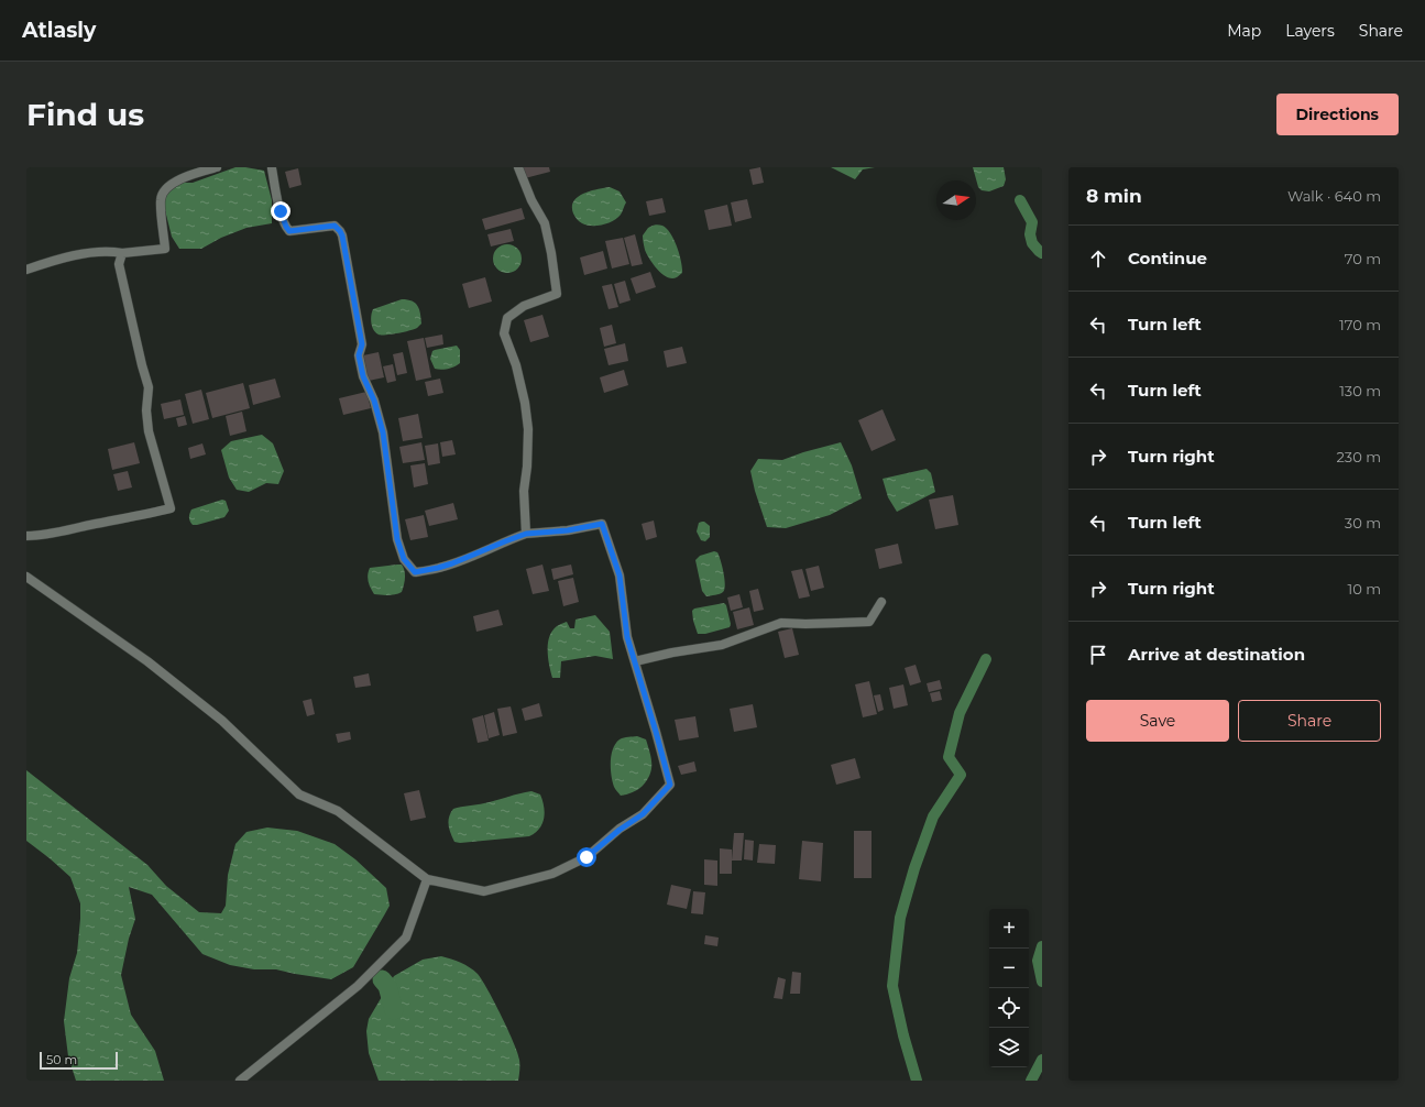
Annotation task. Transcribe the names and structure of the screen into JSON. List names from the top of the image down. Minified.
{"scale_bar":"50 m","north":"right","page":{"header":"Atlasly","nav":["Map","Layers","Share"],"buttons":["Directions",["Save","Share"]],"title":"Find us","heading":["8 min","Walk · 640 m"],"list":[["Continue","70 m"],["Turn left","170 m"],["Turn left","130 m"],["Turn right","230 m"],["Turn left","30 m"],["Turn right","10 m"],"Arrive at destination"],"map_buttons":["+","−"],"scale":"50 m"}}
